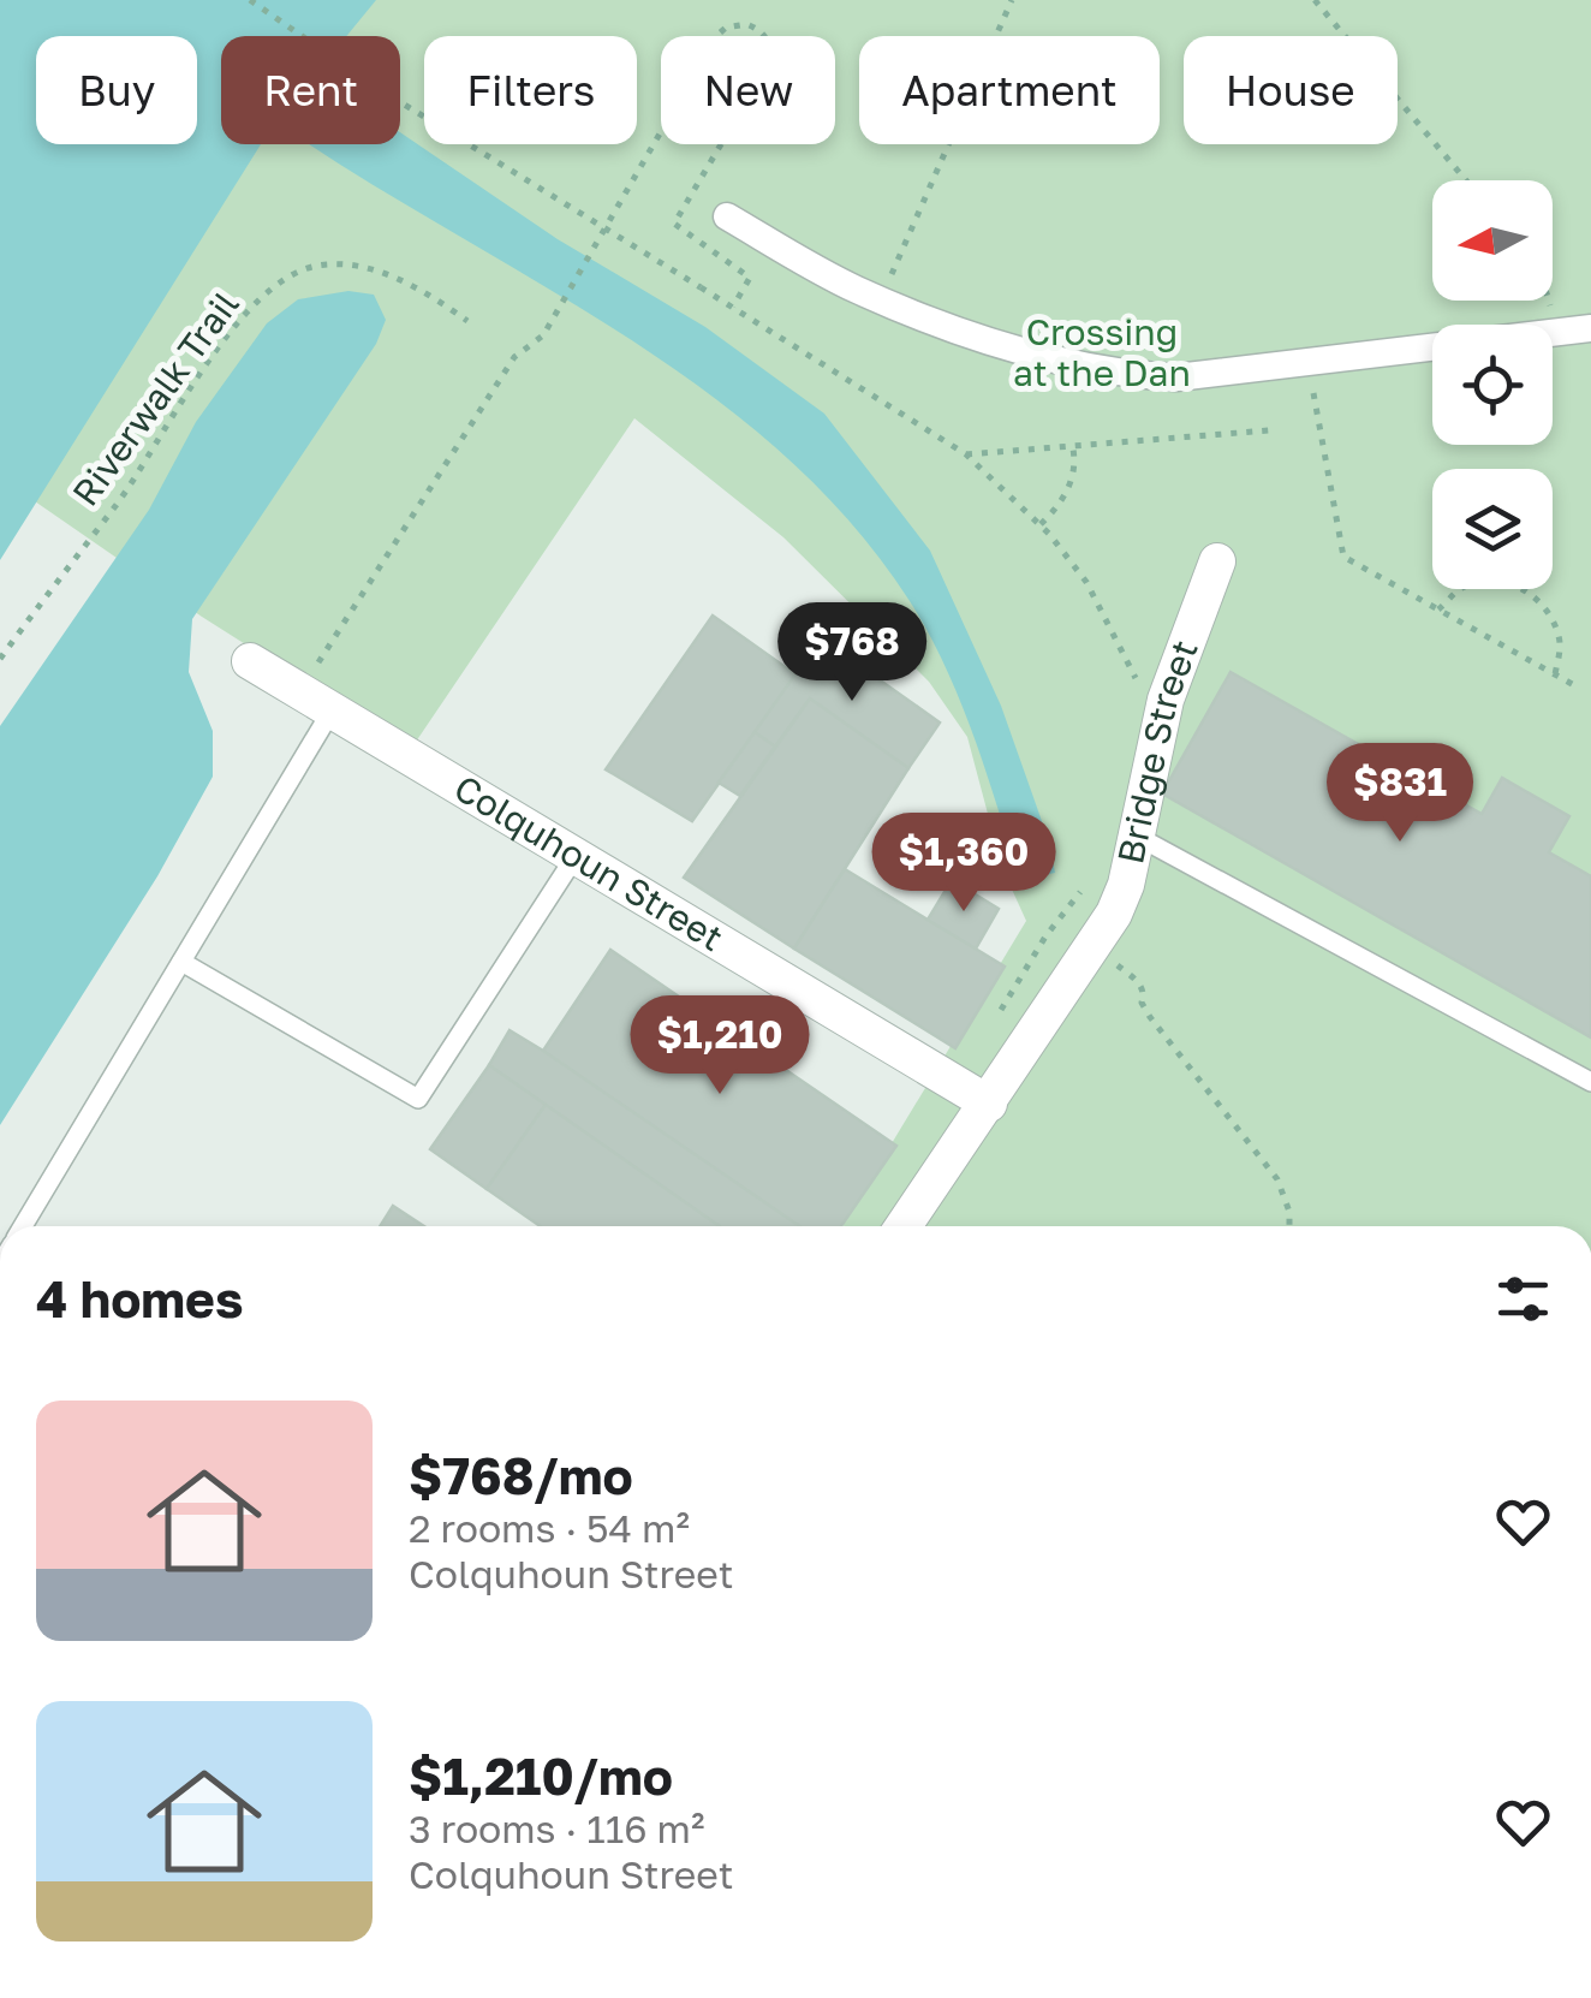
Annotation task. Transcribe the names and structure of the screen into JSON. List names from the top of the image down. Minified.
{"streets":{"street":["Bridge Street","Colquhoun Street"],"path":["Riverwalk Trail"]},"crossings":[["Bridge Street","Colquhoun Street"]],"parks":["Crossing at the Dan"],"north":"left","page":{"chip":["Buy","Rent","Filters","New","Apartment","House"],"price":["$768","$831","$1,360","$1,210"],"heading":"4 homes","list":[{"name":"$768/mo","note":"2 rooms · 54 m² · Colquhoun Street"},{"name":"$1,210/mo","note":"3 rooms · 116 m² · Colquhoun Street"}]}}
